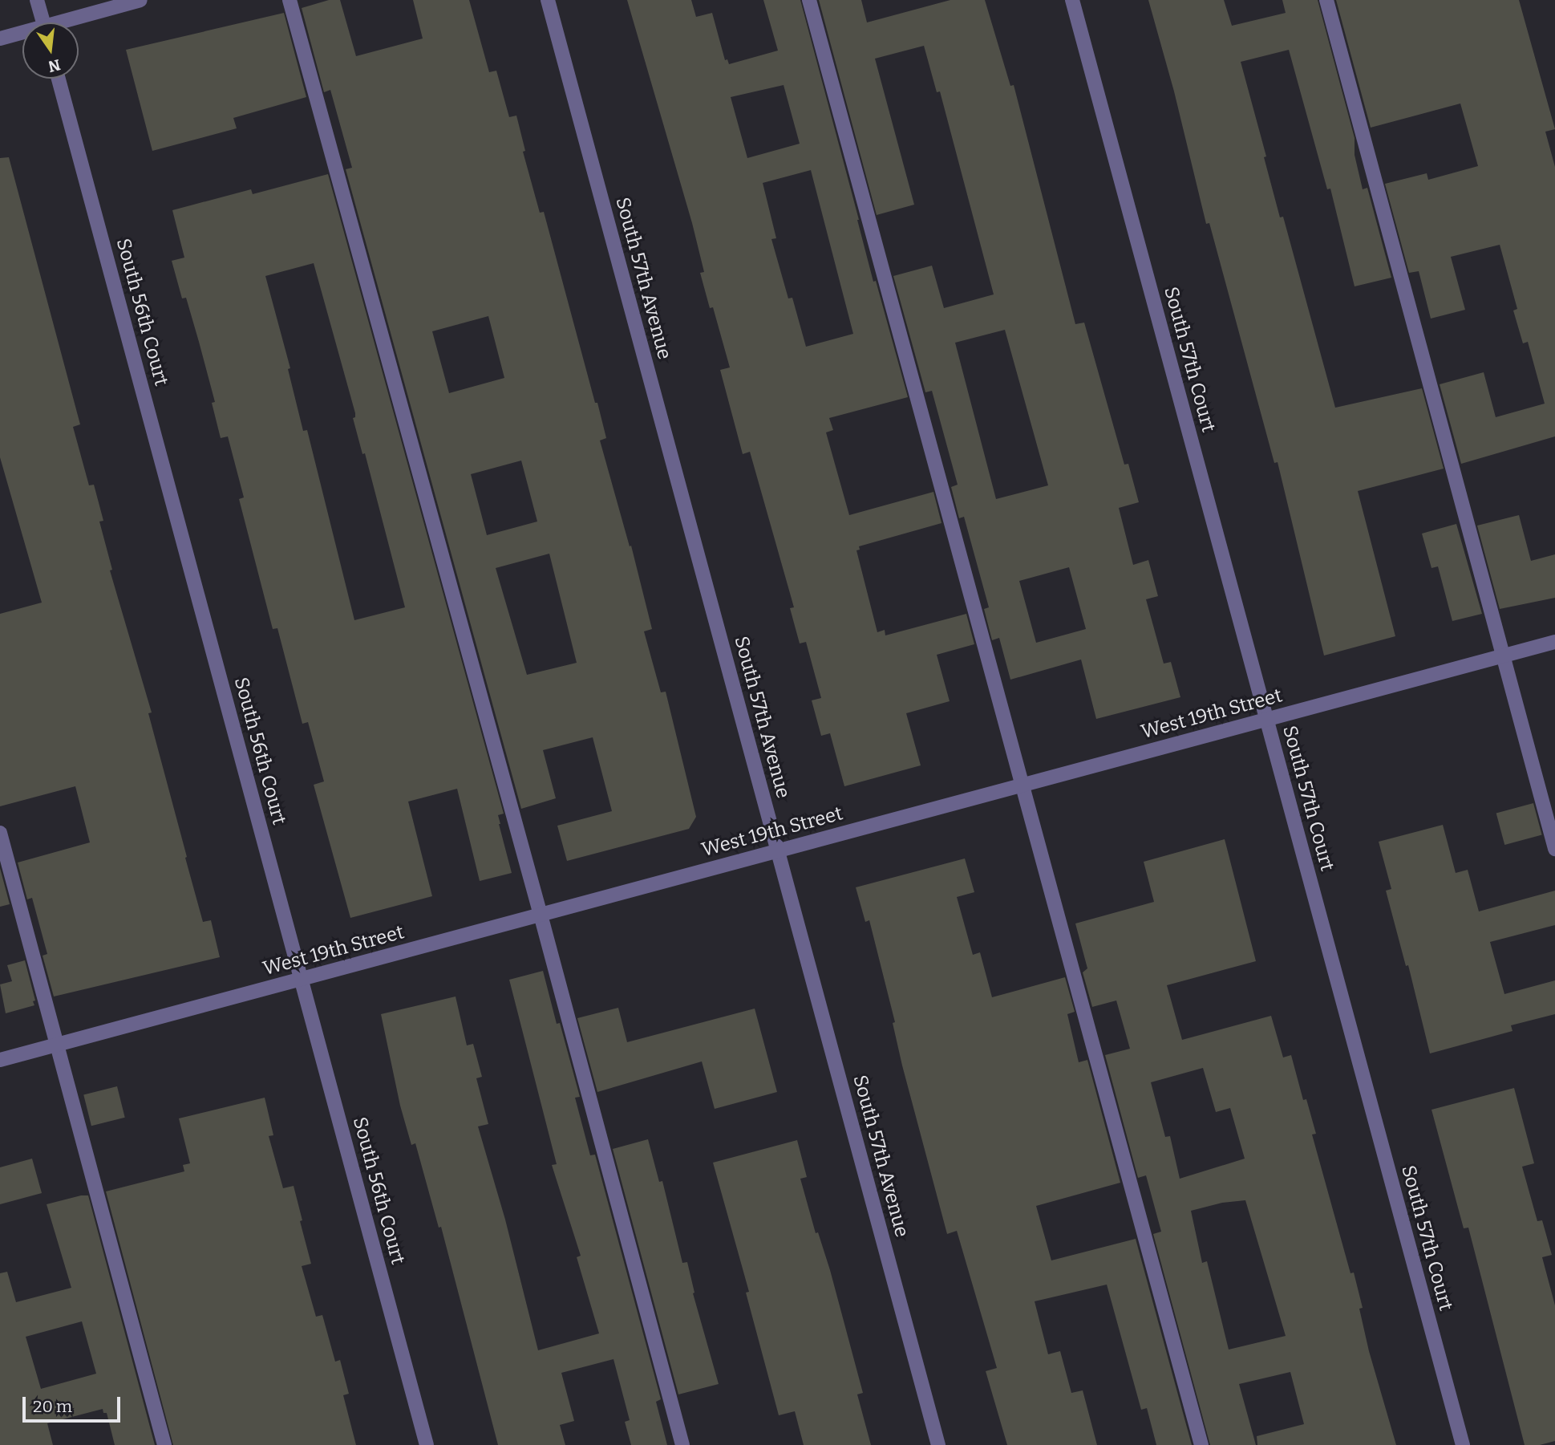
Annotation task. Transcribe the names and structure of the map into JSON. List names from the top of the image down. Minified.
{"streets":{"street":["South 57th Avenue","South 56th Court","South 57th Court","West 19th Street"]},"crossings":[["South 57th Avenue","West 19th Street"],["South 56th Court","West 19th Street"],["South 57th Court","West 19th Street"]],"scale_bar":"20 m","north":"bottom"}
